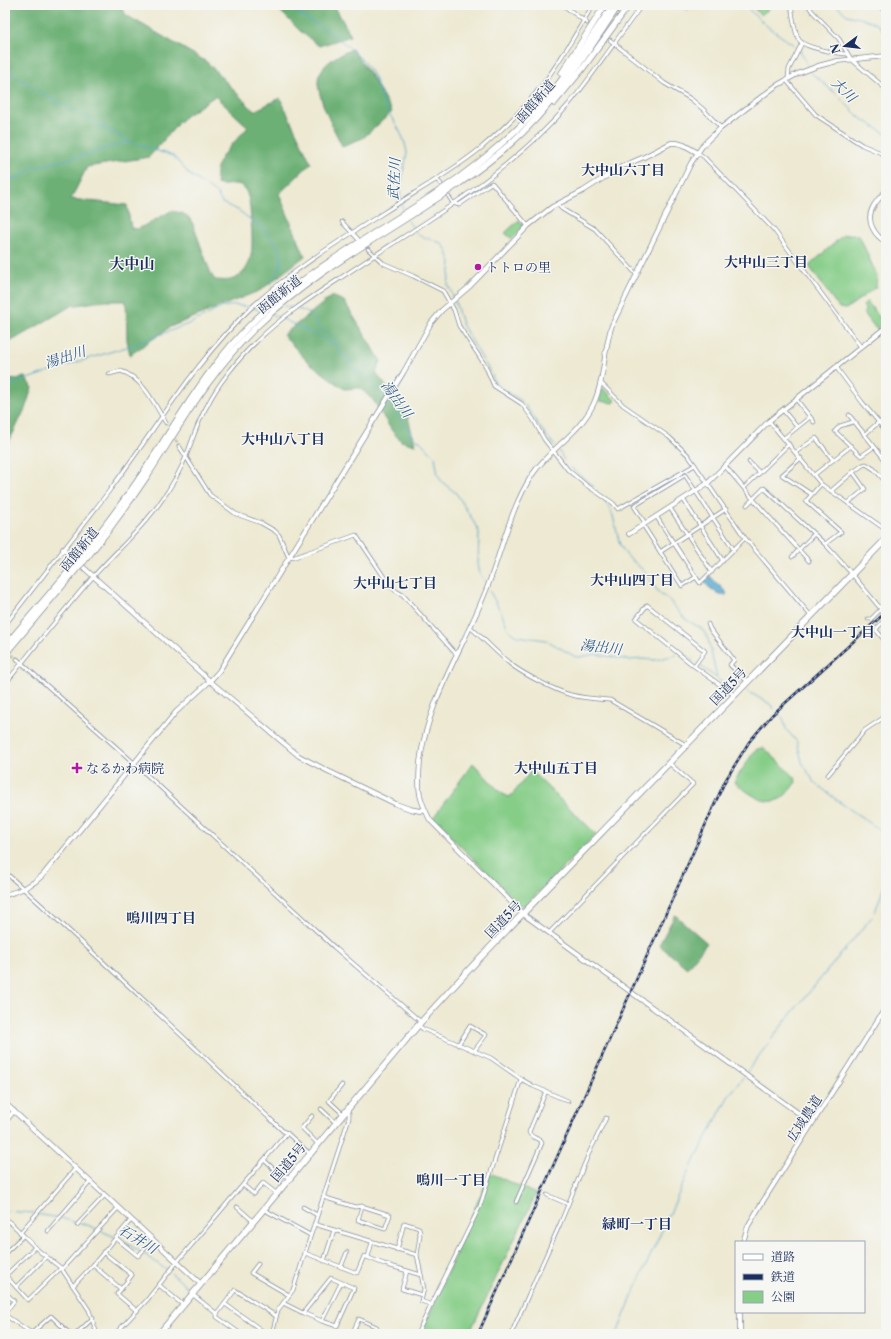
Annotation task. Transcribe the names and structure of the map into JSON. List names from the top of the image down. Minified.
{"streets":{"highway":["函館新道","国道5号"],"street":["広域農道"]},"districts":["大中山六丁目","大中山三丁目","大中山","大中山八丁目","大中山四丁目","大中山七丁目","大中山一丁目","大中山五丁目","鳴川四丁目","鳴川一丁目","緑町一丁目"],"water":["大川","武佐川","湯出川","石井川"],"places":{"other":["トトロの里"],"health":["なるかわ病院"]},"legend":["道路","鉄道","公園"],"north":"left"}
